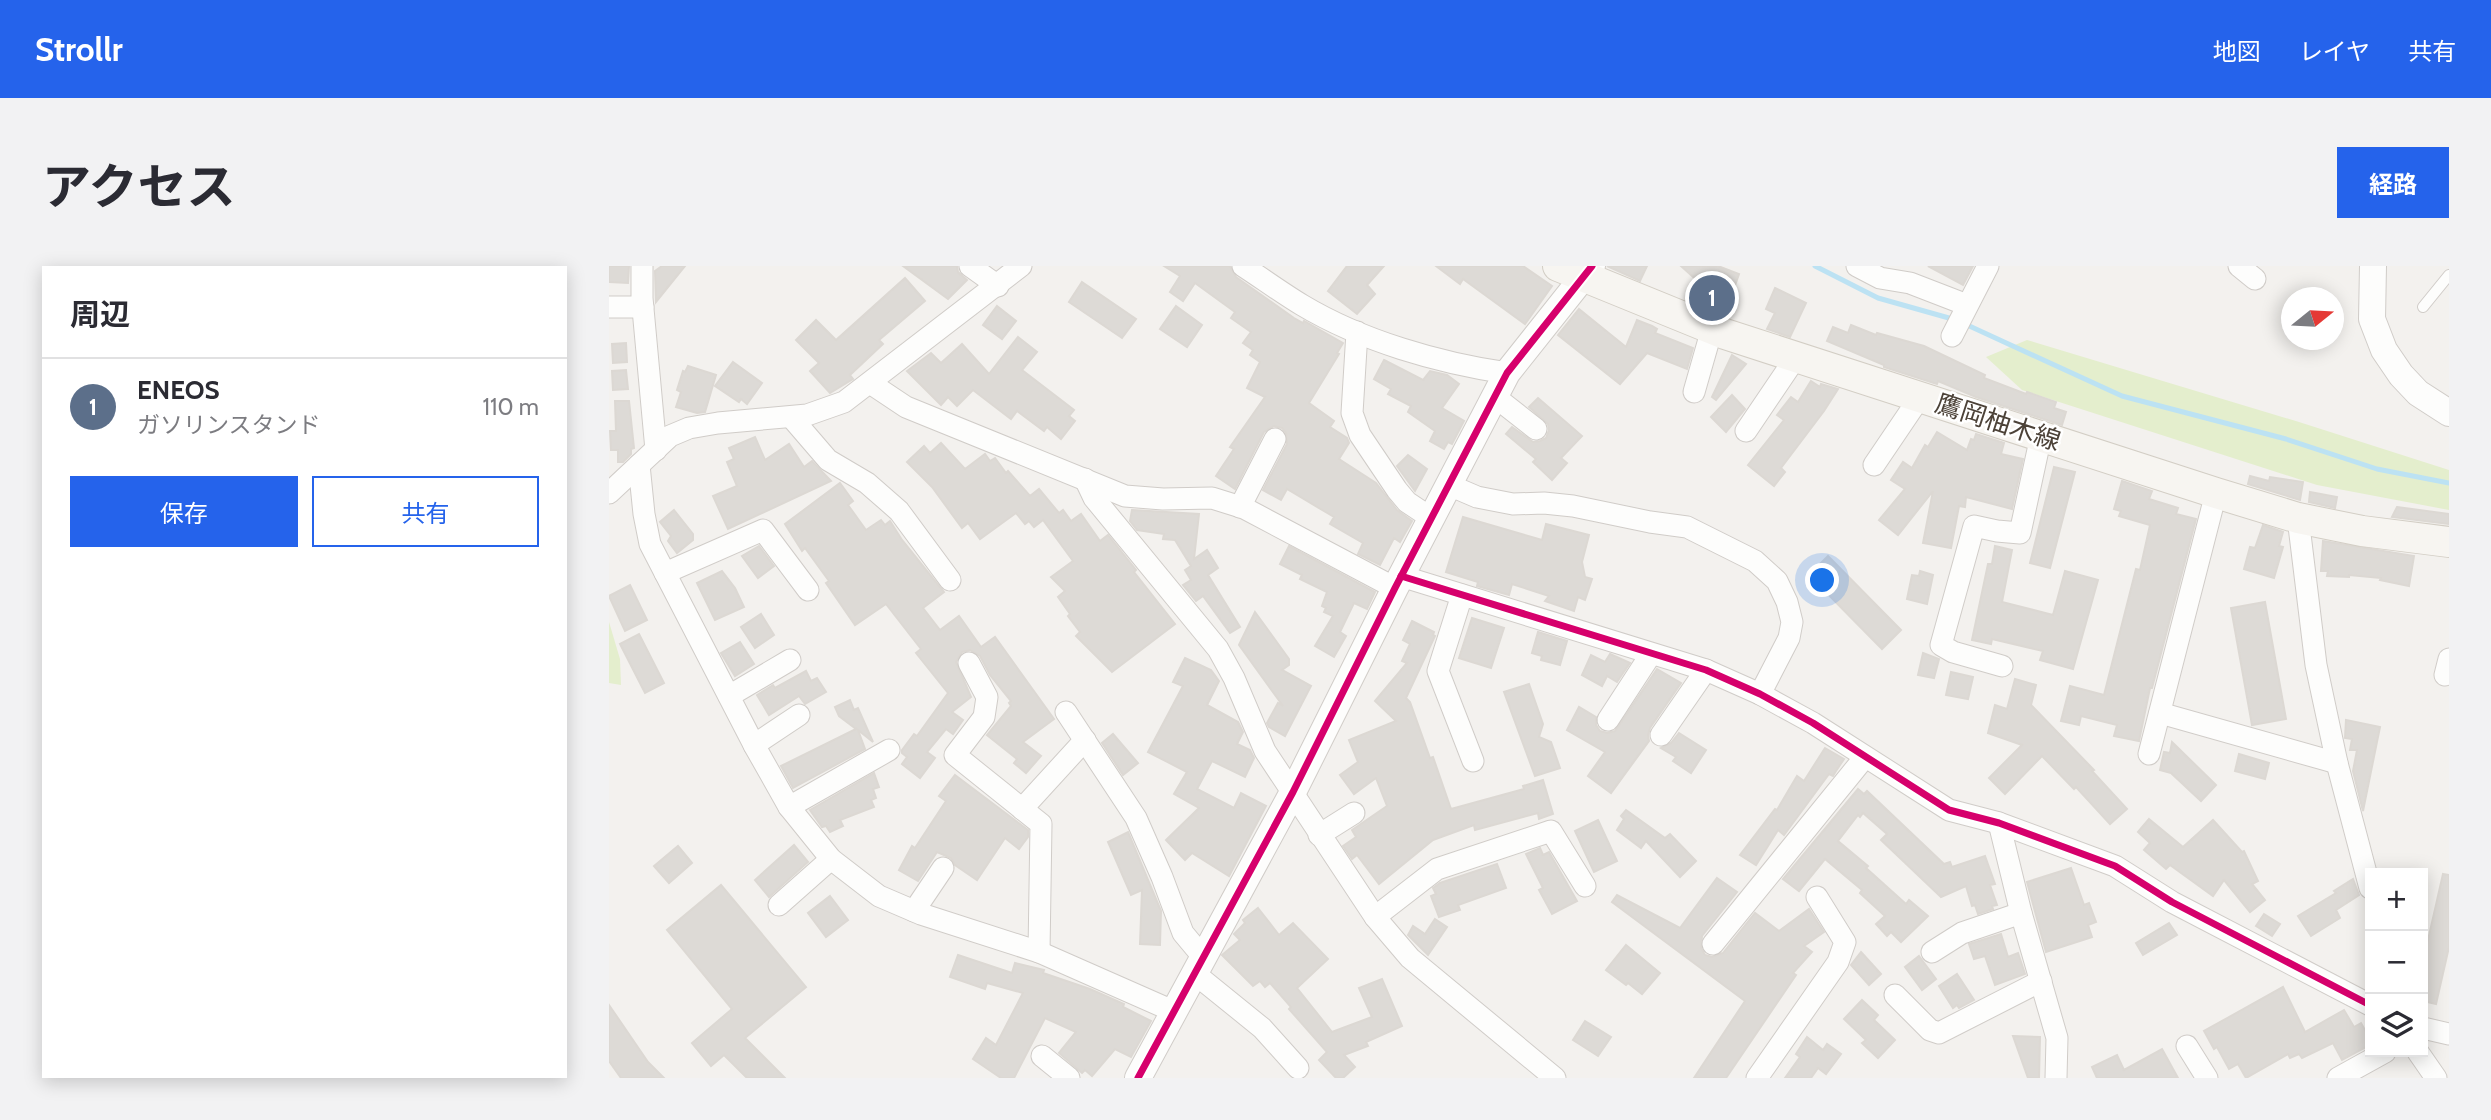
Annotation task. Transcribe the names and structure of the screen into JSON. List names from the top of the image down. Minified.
{"streets":{"main road":["鷹岡柚木線"]},"north":"right","page":{"header":"Strollr","nav":["地図","レイヤ","共有"],"title":"アクセス","buttons":["経路",["保存","共有"]],"heading":"周辺","pins":"1","list":[{"mark":"1","name":"ENEOS","note":"ガソリンスタンド","value":"110 m"}],"map_buttons":["+","−"]}}
